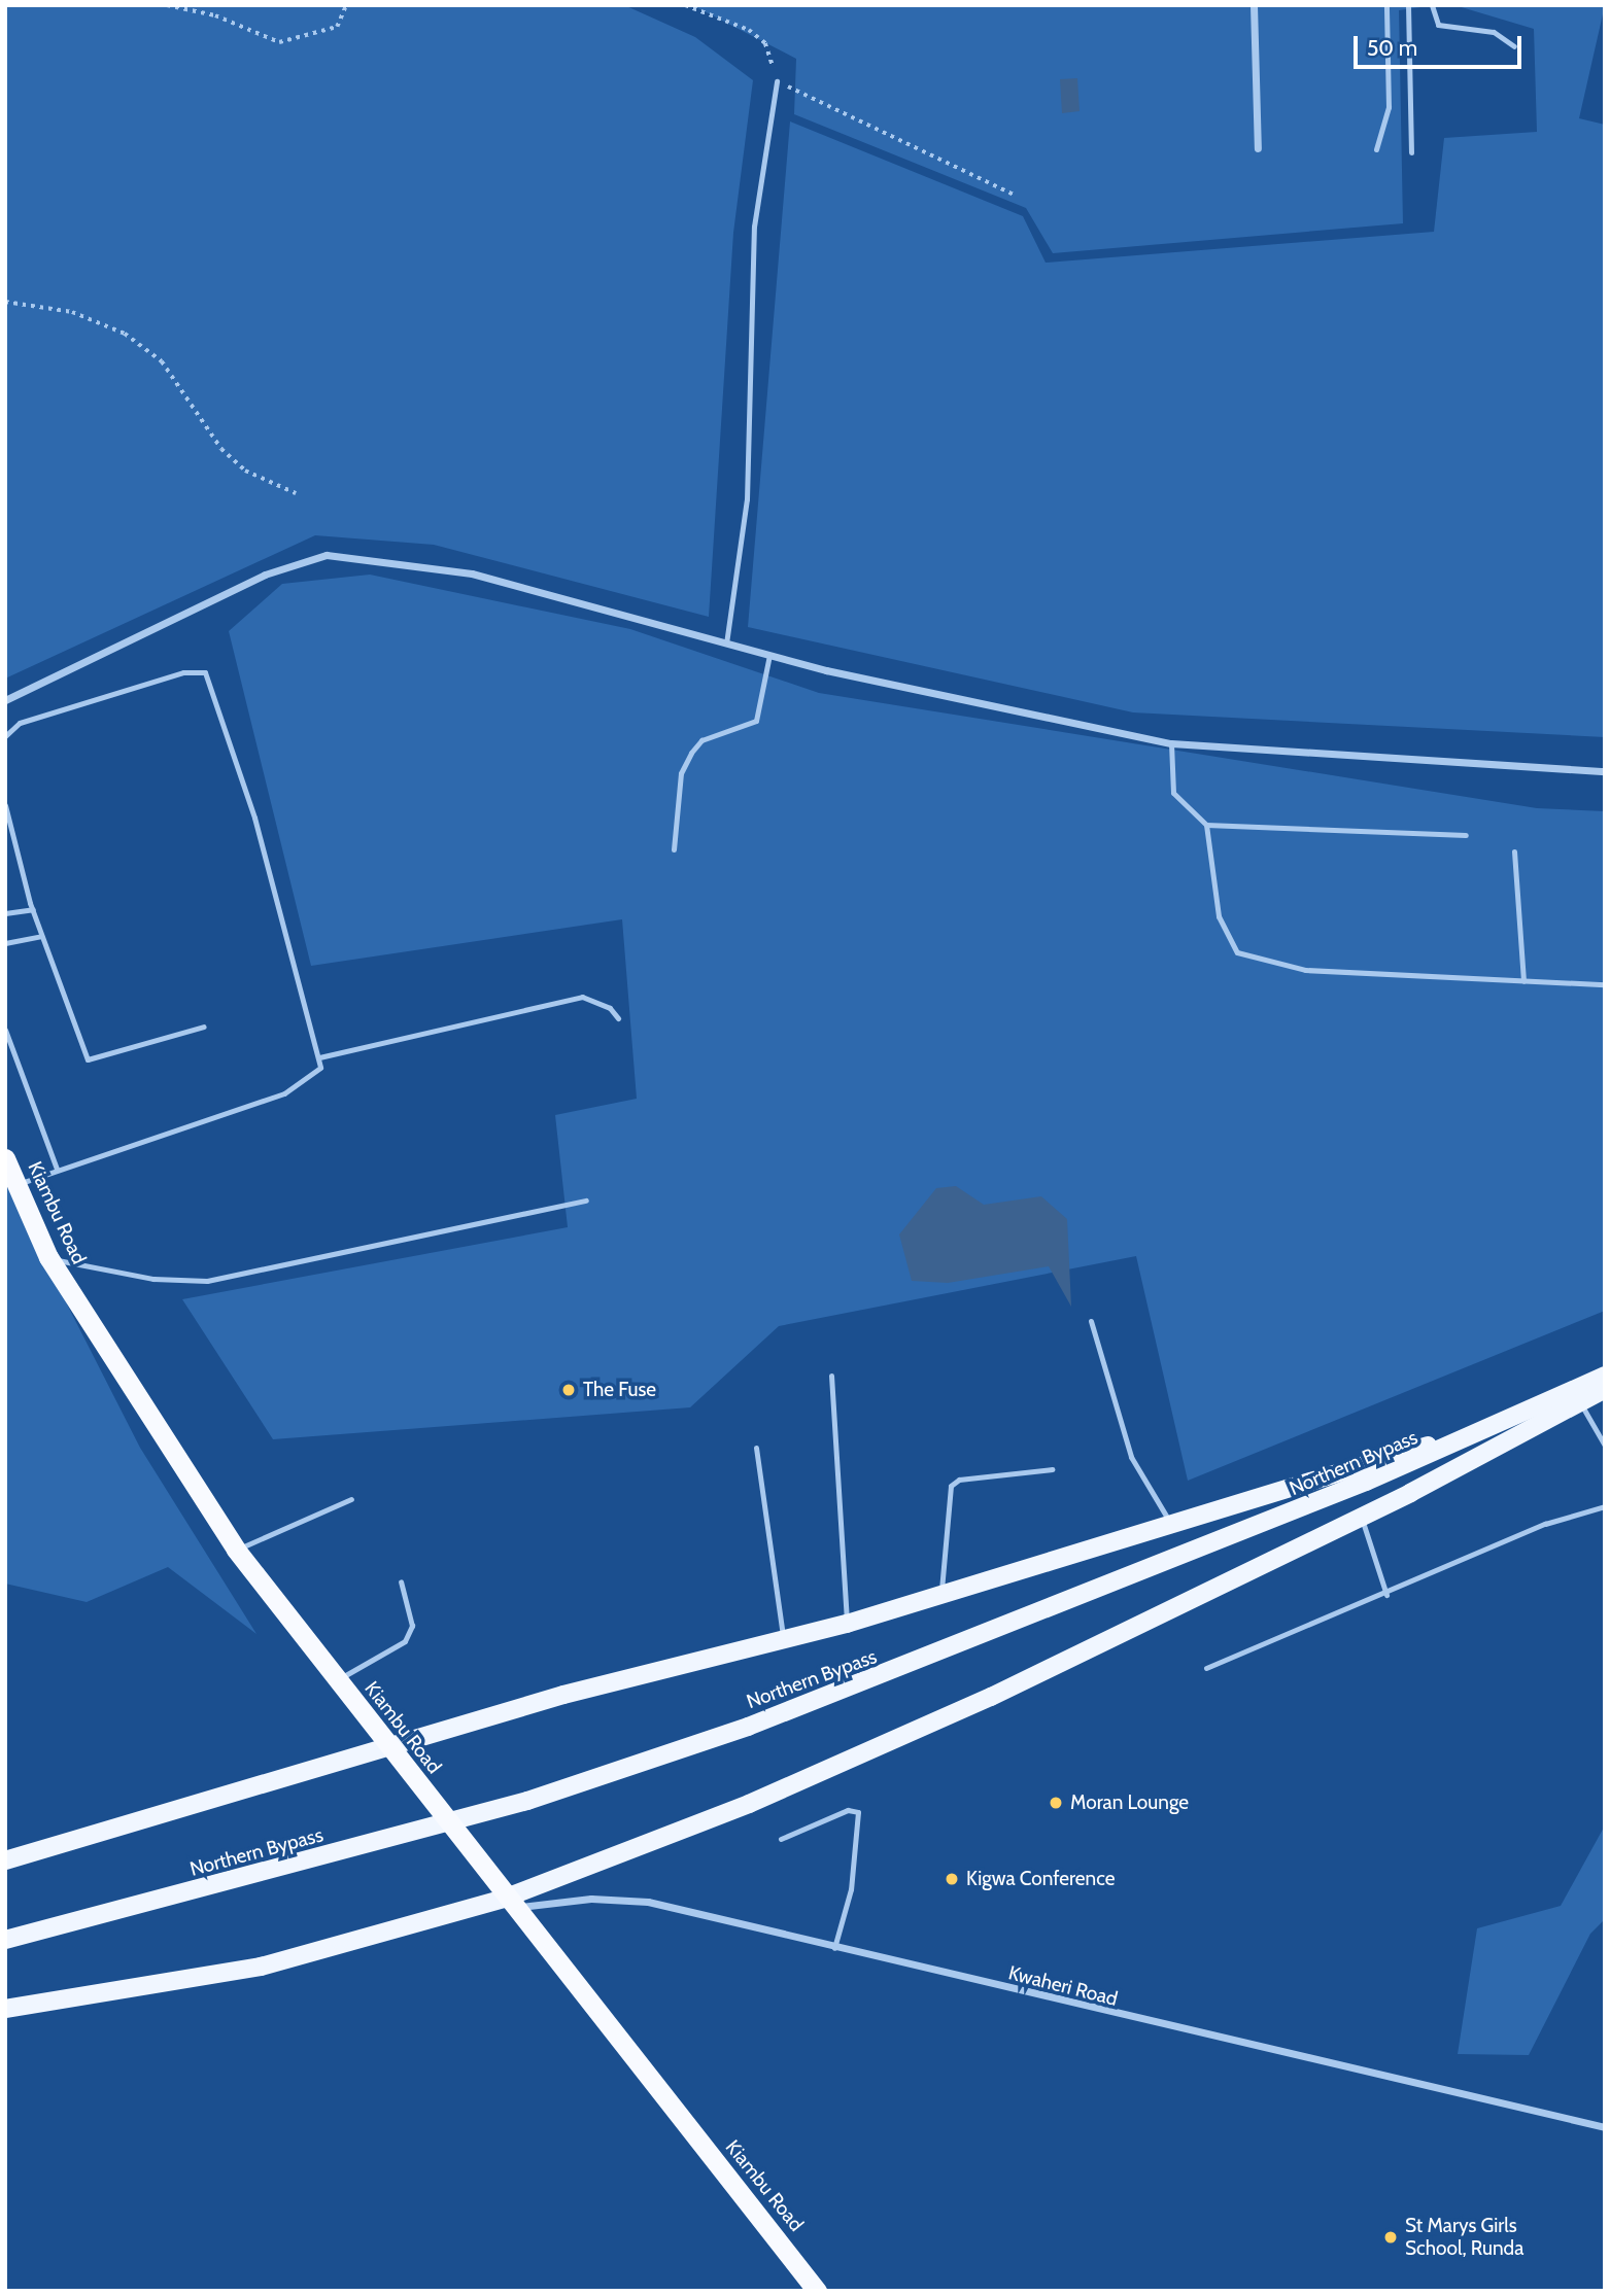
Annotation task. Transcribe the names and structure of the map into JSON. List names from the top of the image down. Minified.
{"streets":{"highway":["Kiambu Road"],"main road":["Northern Bypass"],"street":["Kwaheri Road"]},"crossings":[["Kiambu Road","Kwaheri Road"]],"places":["The Fuse","Moran Lounge","Kigwa Conference","St Marys Girls School, Runda"],"scale_bar":"50 m"}
